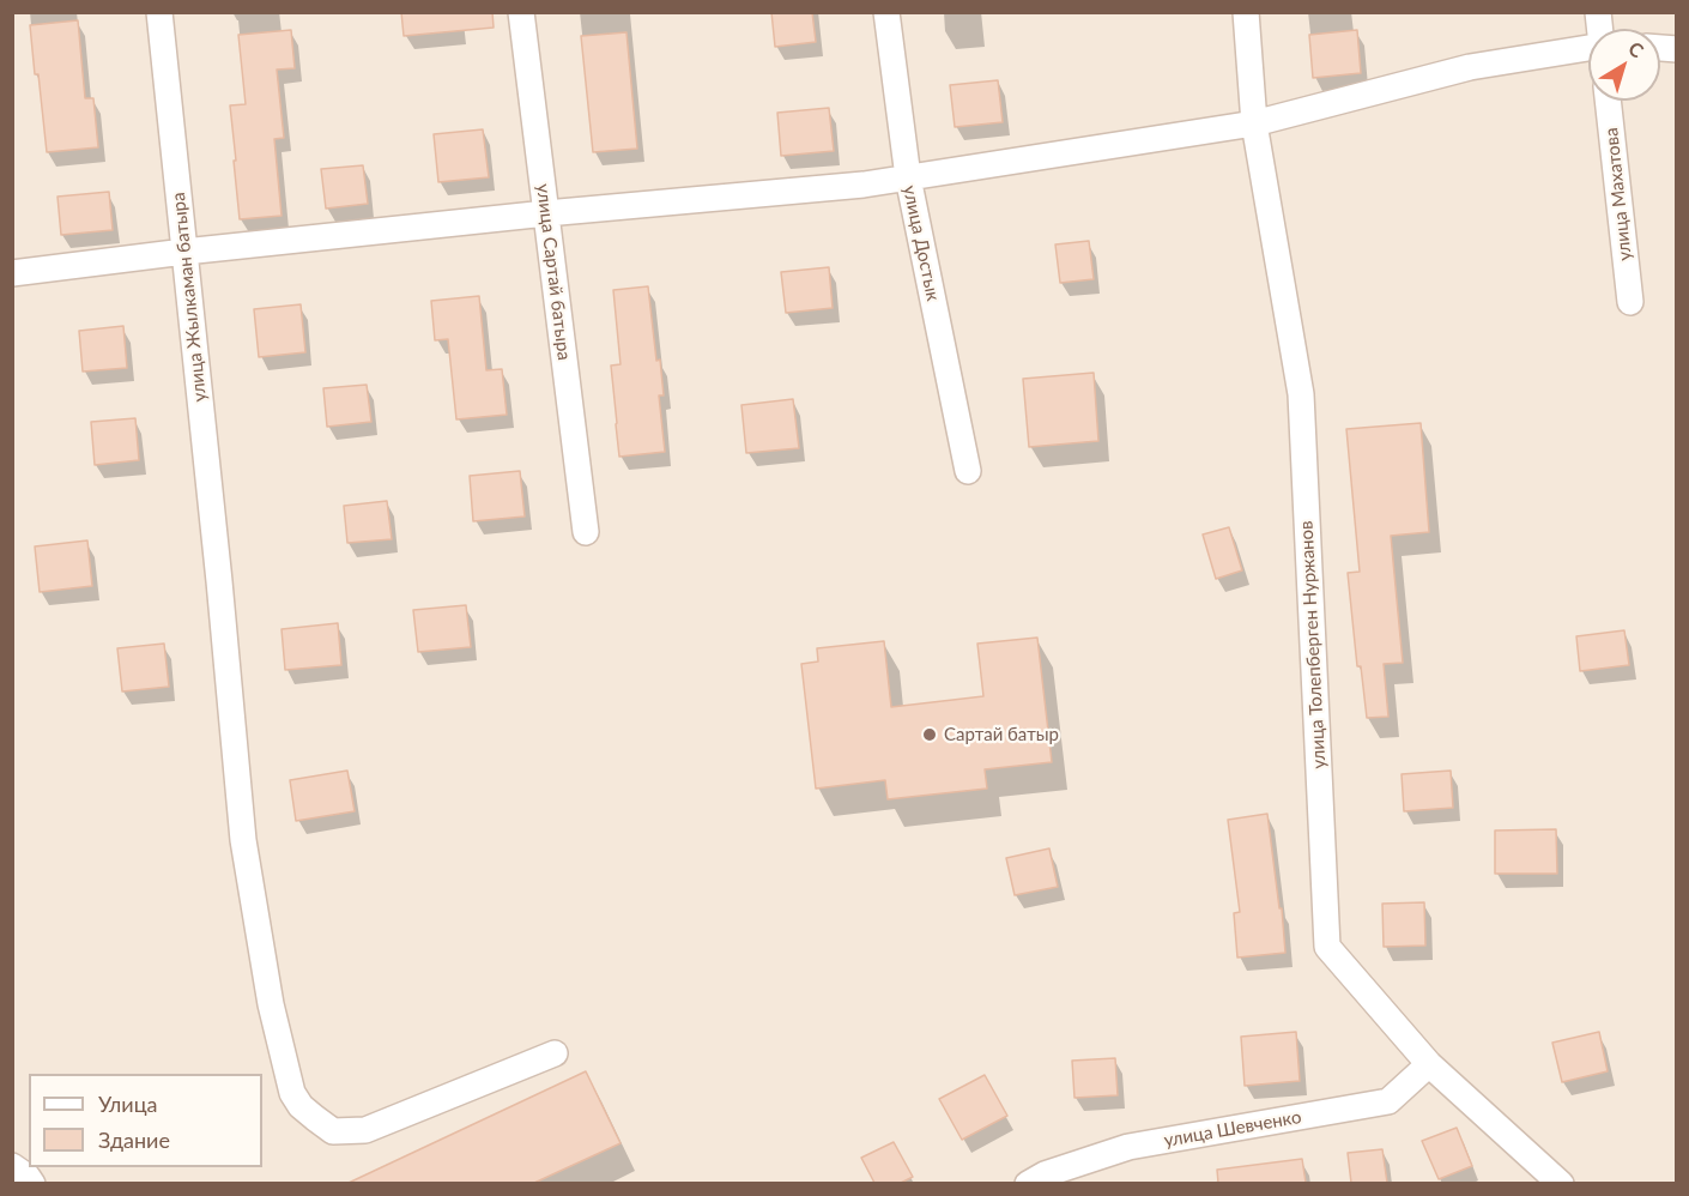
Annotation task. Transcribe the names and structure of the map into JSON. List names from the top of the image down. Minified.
{"streets":{"street":["улица Махатова","улица Достык","улица Сартай батыра","улица Жылкаман батыра","улица Толепберген Нуржанов","улица Шевченко"]},"crossings":[["улица Толепберген Нуржанов","улица Шевченко"]],"places":["Сартай батыр"],"legend":["Улица","Здание"],"north":"top right"}
